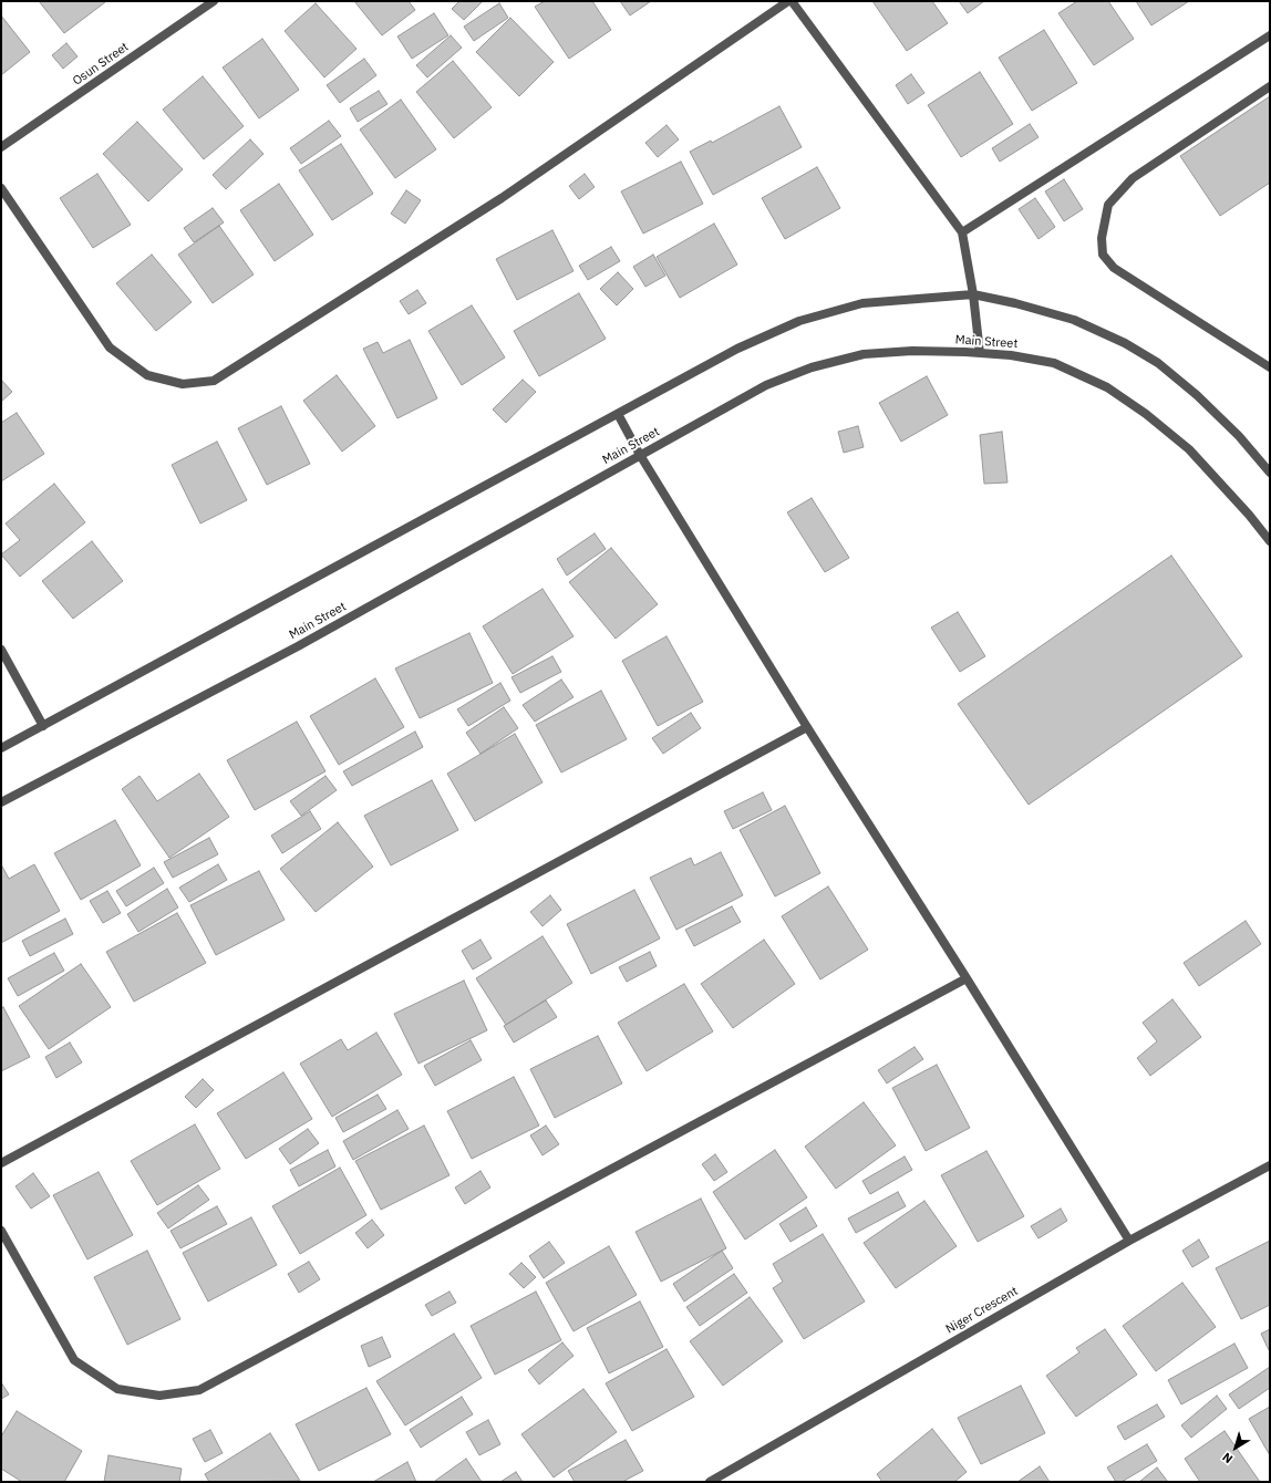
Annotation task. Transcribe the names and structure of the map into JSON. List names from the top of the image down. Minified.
{"streets":{"street":["Osun Street","Main Street","Niger Crescent"]},"north":"bottom left"}
